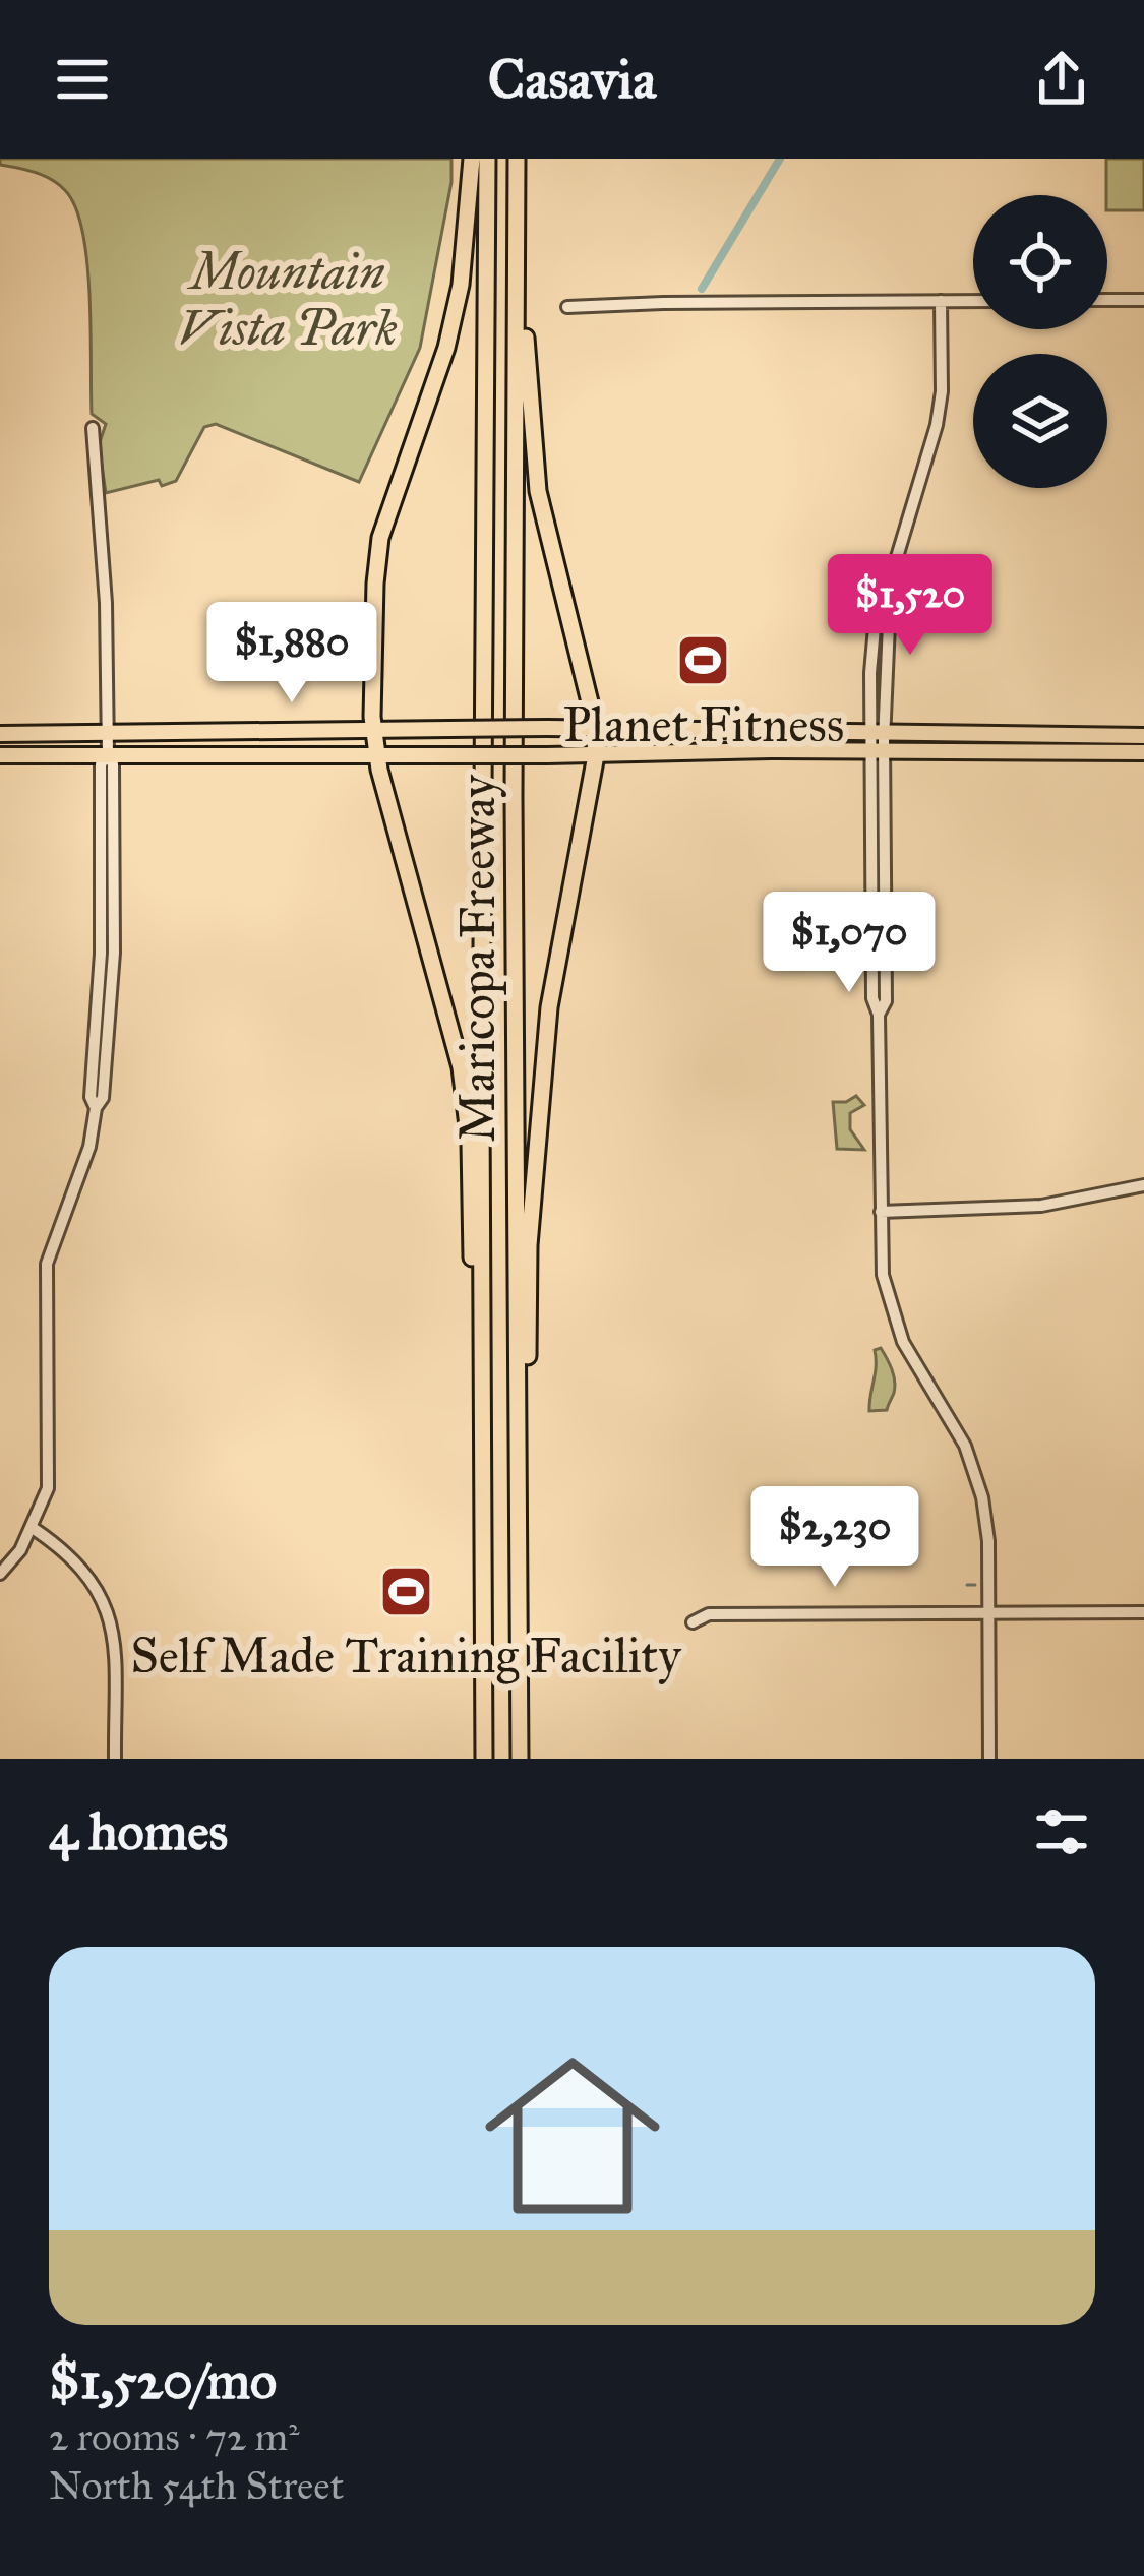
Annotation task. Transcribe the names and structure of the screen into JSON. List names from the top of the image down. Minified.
{"streets":{"highway":["Maricopa Freeway"]},"parks":["Mountain Vista Park"],"places":{"sports":["Planet Fitness","Self Made Training Facility"]},"page":{"header":"Casavia","price":["$1,520","$1,880","$1,070","$2,230"],"heading":"4 homes","list":[{"name":"$1,520/mo","note":"2 rooms · 72 m² · North 54th Street"}]}}
